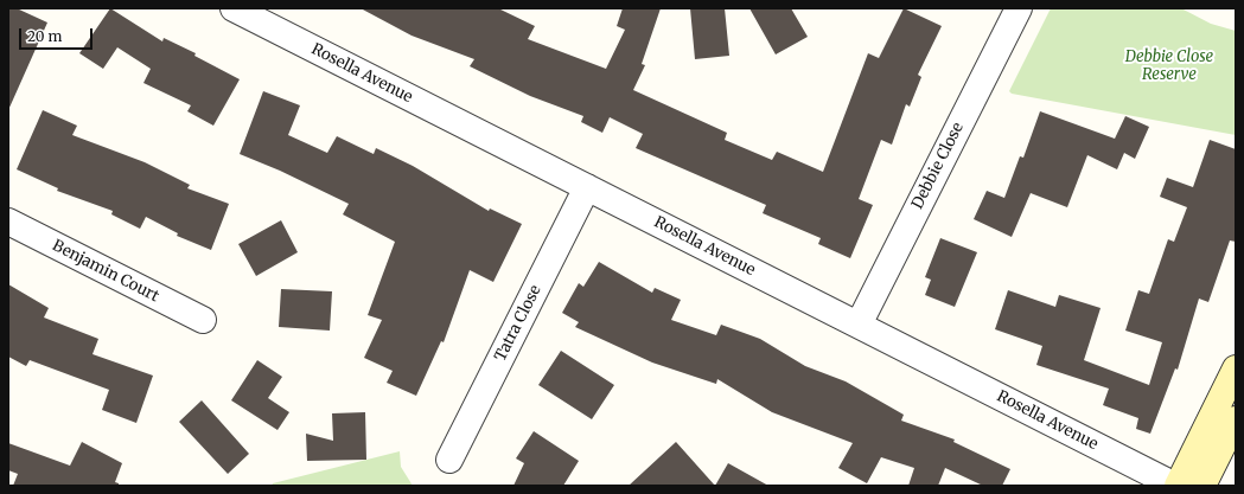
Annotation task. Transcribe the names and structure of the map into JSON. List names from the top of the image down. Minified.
{"streets":{"street":["Rosella Avenue","Debbie Close","Benjamin Court","Tatra Close"]},"crossings":[["Rosella Avenue","Debbie Close"],["Rosella Avenue","Tatra Close"]],"parks":["Debbie Close Reserve"],"scale_bar":"20 m"}
